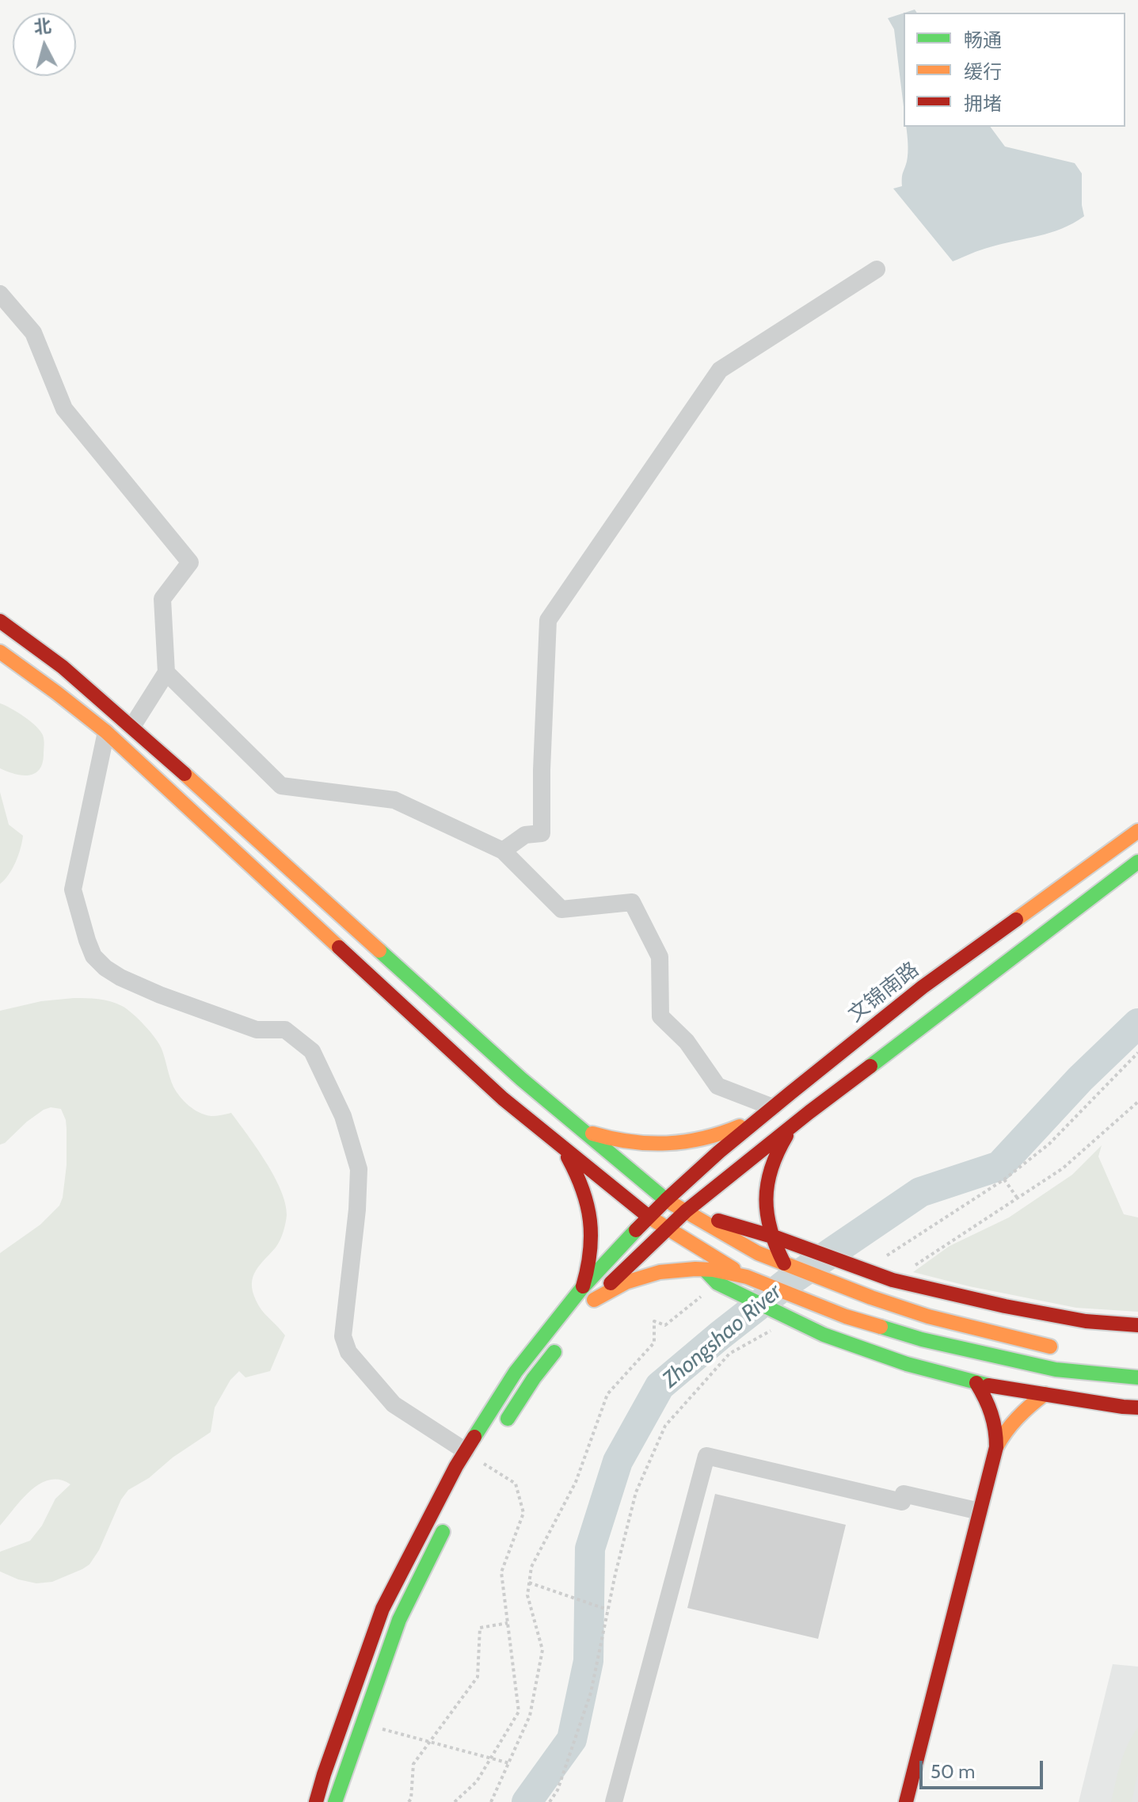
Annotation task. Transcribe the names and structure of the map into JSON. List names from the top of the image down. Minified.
{"streets":{"main road":["文锦南路"]},"water":["Zhongshao River"],"legend":["畅通","缓行","拥堵"],"scale_bar":"50 m","north":"top"}
